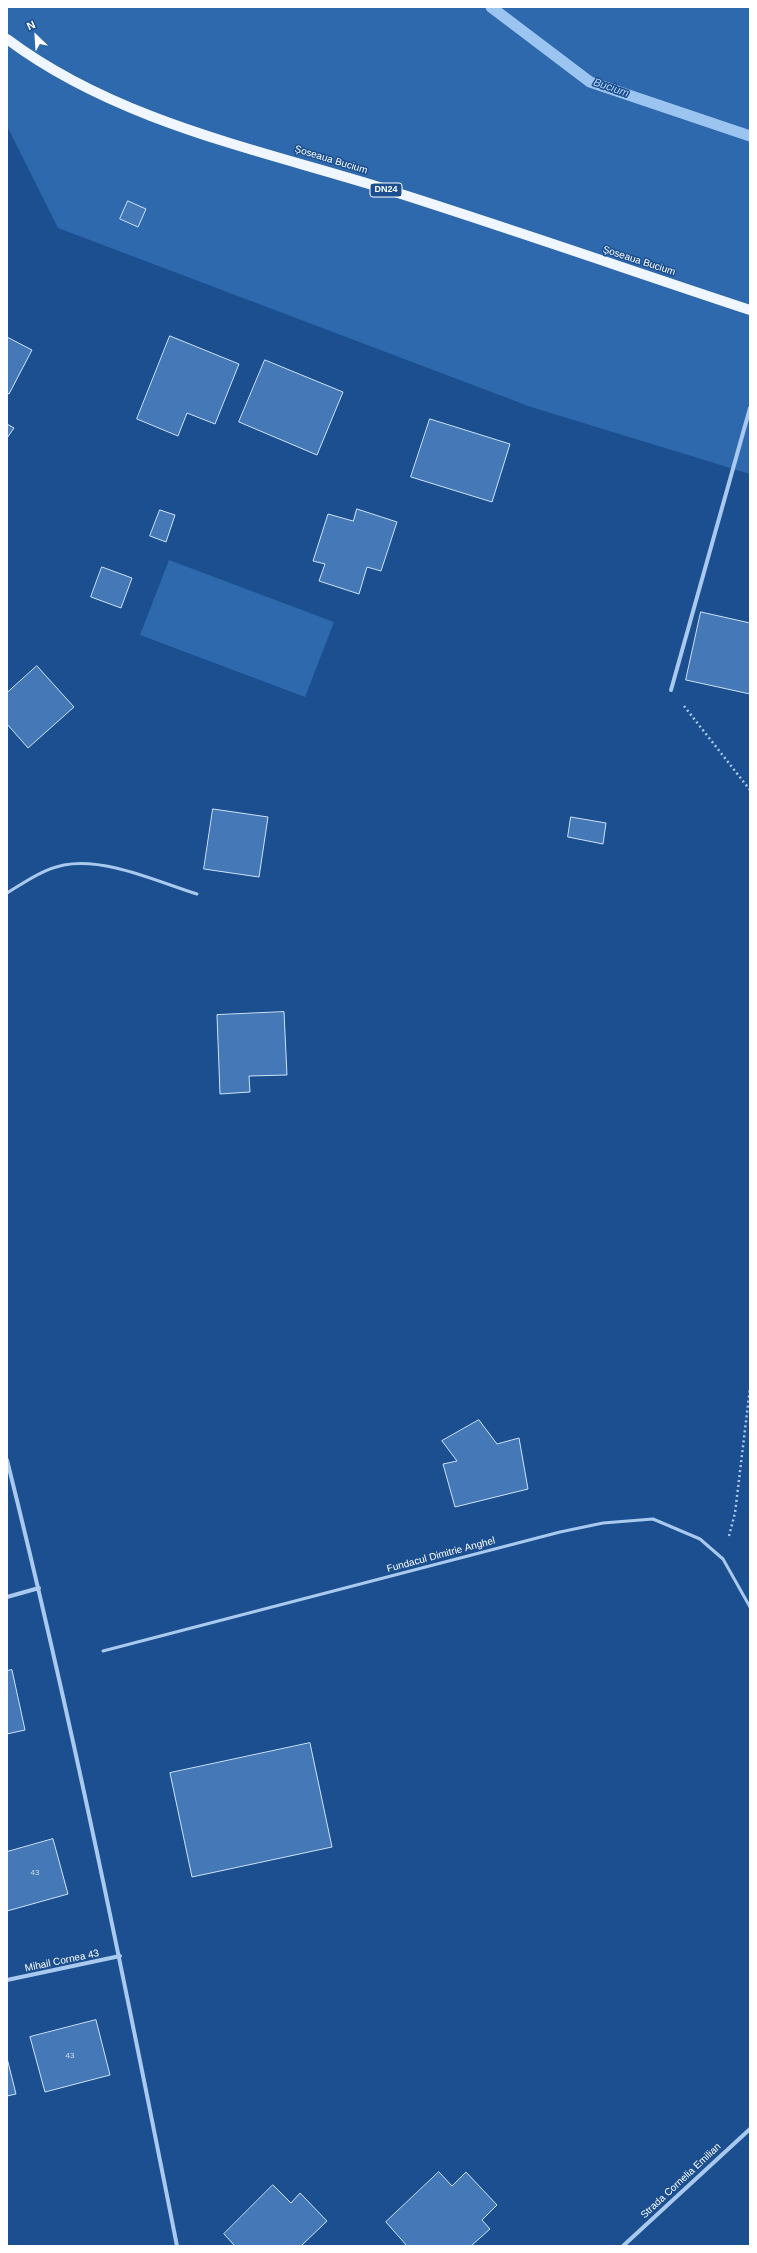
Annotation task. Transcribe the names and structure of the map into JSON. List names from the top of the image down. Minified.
{"streets":{"main road":["Șoseaua Bucium","DN24"],"street":["Mihail Cornea 43","Strada Cornelia Emilian"],"lane":["Fundacul Dimitrie Anghel"]},"water":["Bucium"],"house_numbers":["43","43"],"north":"top left"}
